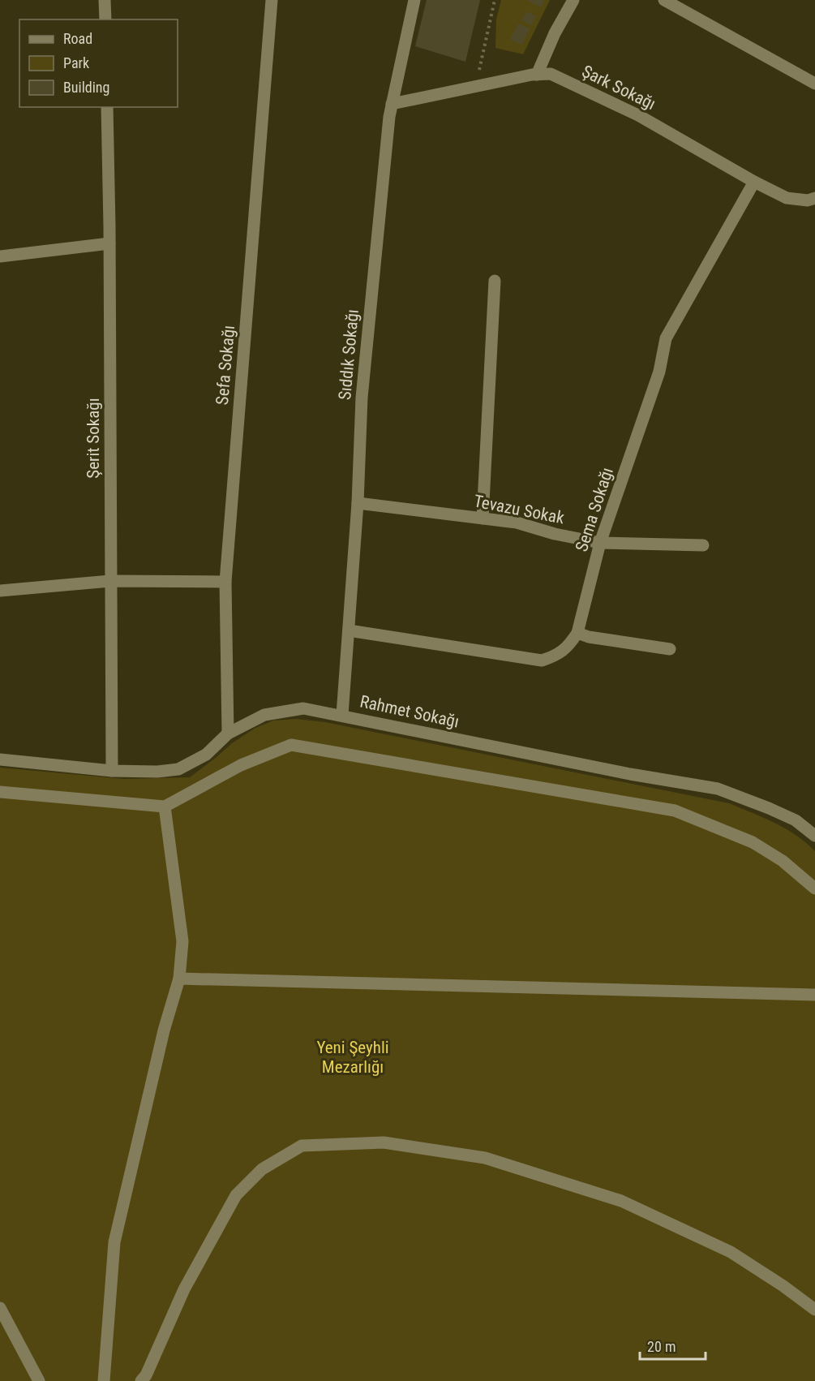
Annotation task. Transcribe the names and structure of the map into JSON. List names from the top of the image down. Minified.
{"streets":{"street":["Şark Sokağı","Sıddık Sokağı","Sefa Sokağı","Şerit Sokağı","Tevazu Sokak","Sema Sokağı","Rahmet Sokağı"]},"crossings":[["Şark Sokağı","Sıddık Sokağı"],["Şark Sokağı","Sema Sokağı"],["Sıddık Sokağı","Tevazu Sokak"],["Sıddık Sokağı","Sema Sokağı"],["Sıddık Sokağı","Rahmet Sokağı"],["Sefa Sokağı","Rahmet Sokağı"],["Şerit Sokağı","Rahmet Sokağı"],["Tevazu Sokak","Sema Sokağı"]],"parks":["Yeni Şeyhli Mezarlığı"],"legend":["Road","Park","Building"],"scale_bar":"20 m"}
